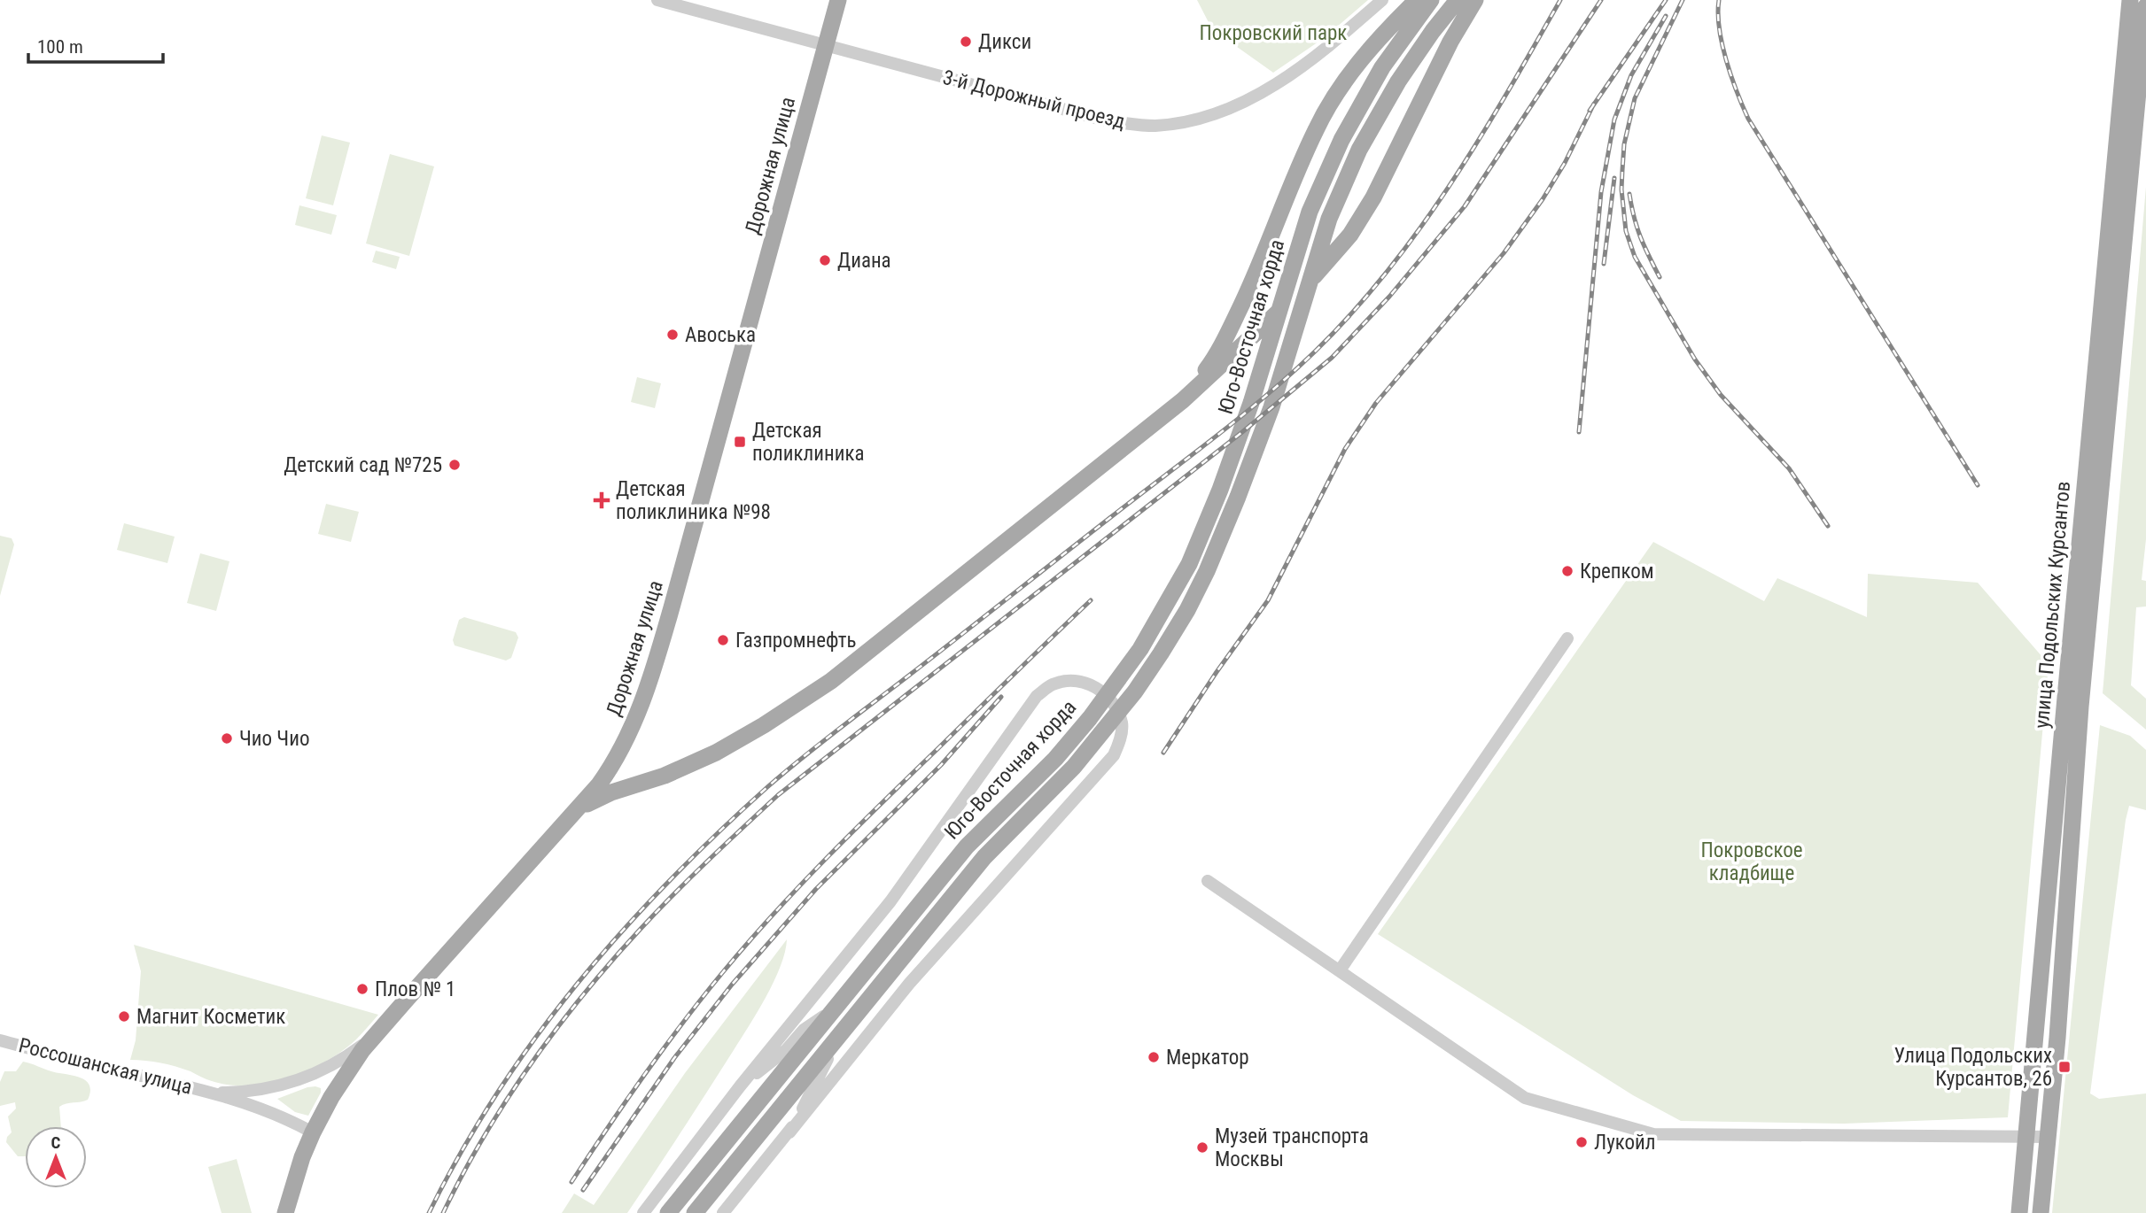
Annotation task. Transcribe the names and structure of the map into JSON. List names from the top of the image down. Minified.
{"streets":{"main road":["Дорожная улица","Юго-Восточная хорда","улица Подольских Курсантов"],"street":["3-й Дорожный проезд","Россошанская улица"]},"crossings":[["3-й Дорожный проезд","Дорожная улица"],["Дорожная улица","Россошанская улица"]],"parks":["Покровский парк","Покровское кладбище"],"places":{"other":["Дикси","Диана","Авоська","Детский сад №725","Крепком","Газпромнефть","Чио Чио","Плов № 1","Магнит Косметик","Меркатор","Лукойл","Музей транспорта Москвы"],"transit":["Детская поликлиника","Улица Подольских Курсантов, 26"],"health":["Детская поликлиника №98"]},"scale_bar":"100 m","north":"top"}
